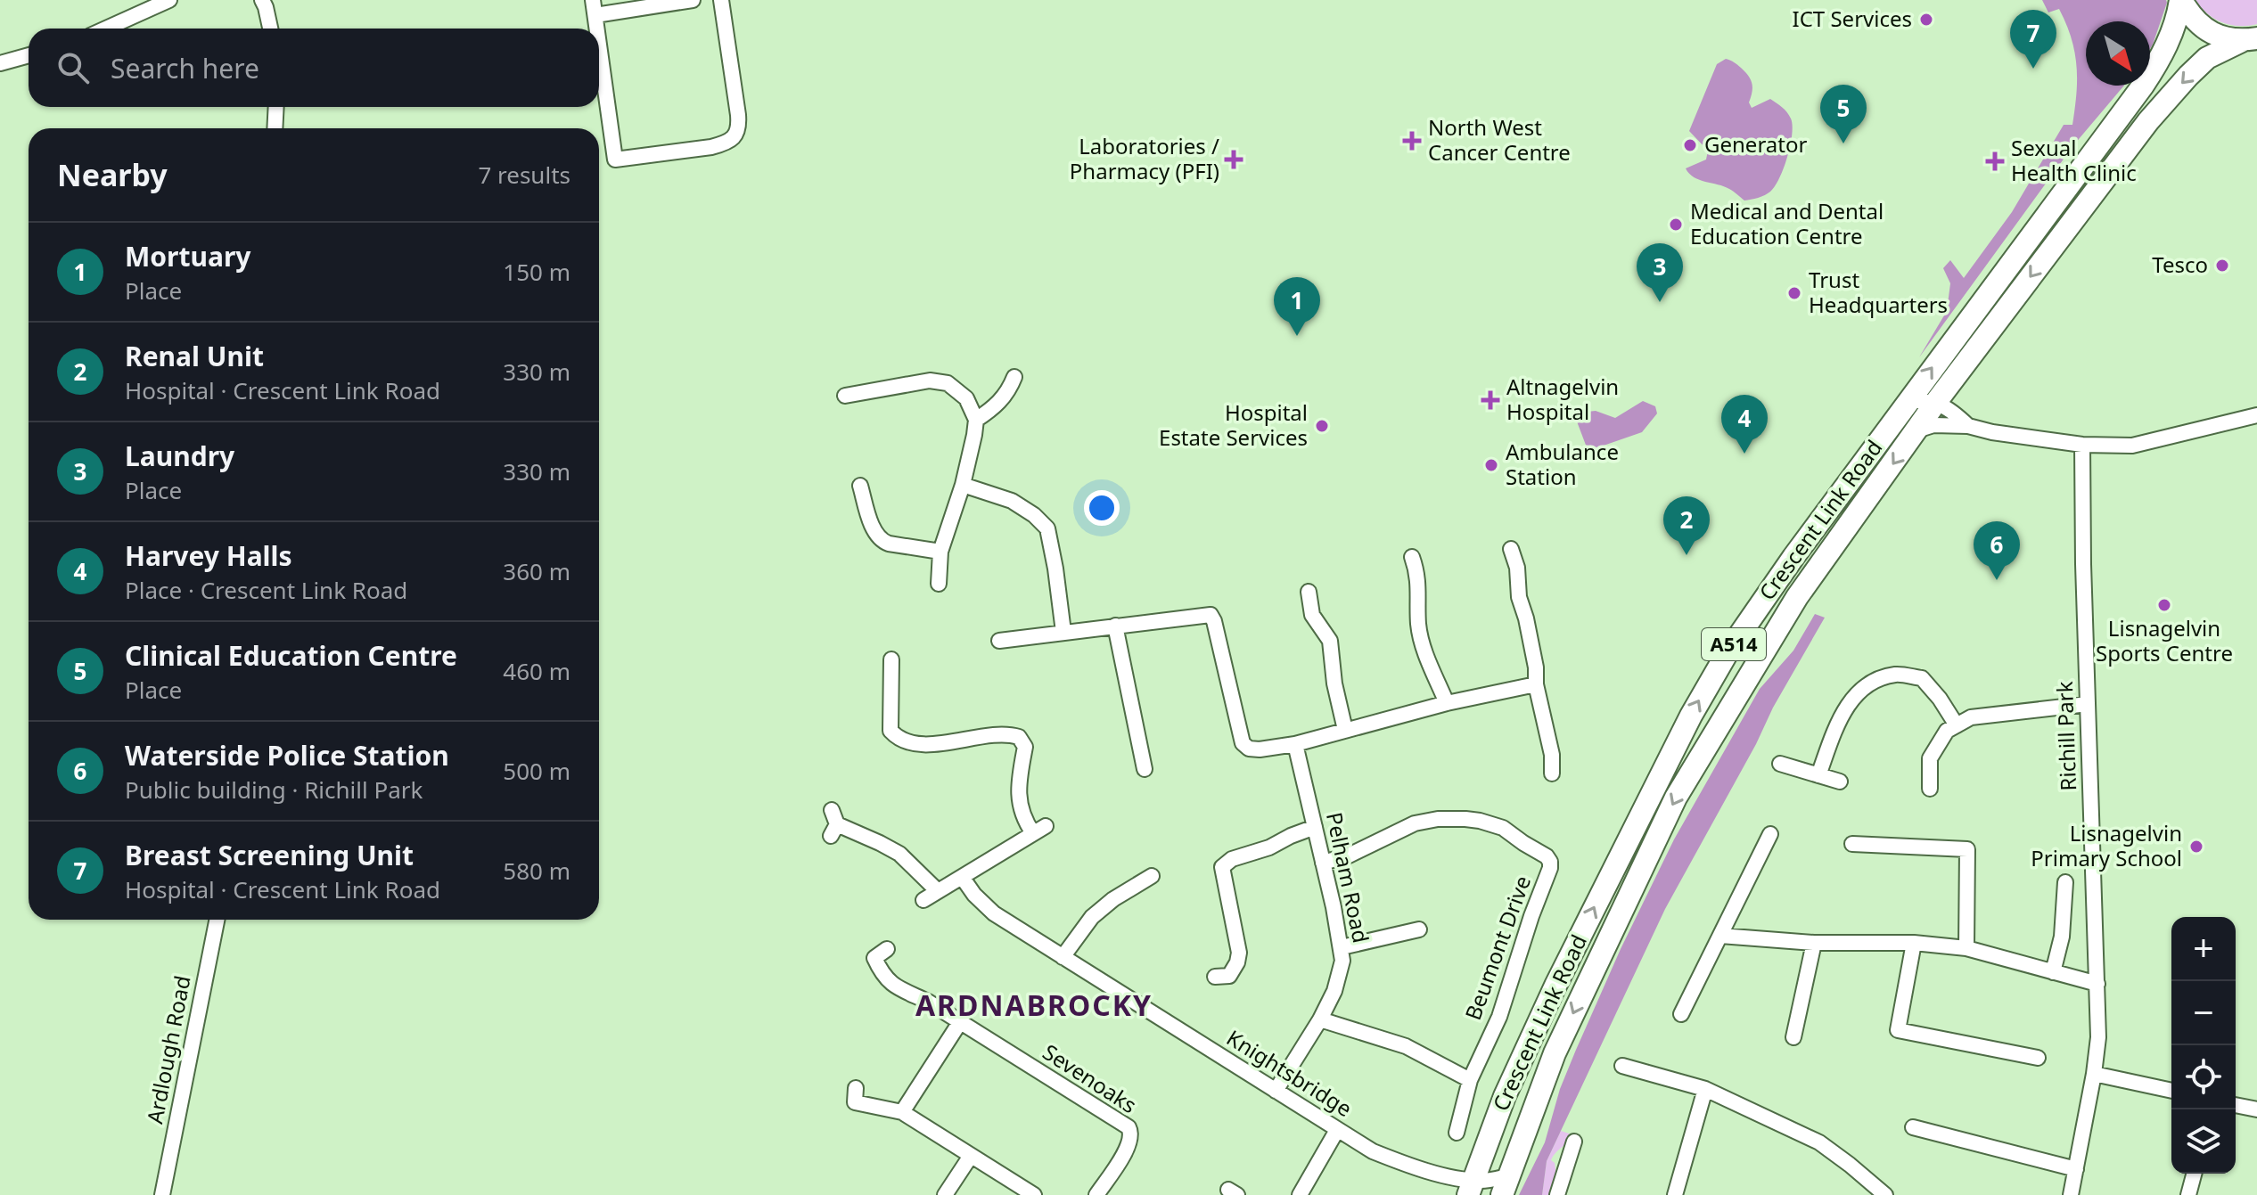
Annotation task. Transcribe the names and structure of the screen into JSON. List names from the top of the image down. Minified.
{"streets":{"highway":["Crescent Link Road","A514"],"street":["Richill Park","Pelham Road","Beumont Drive","Ardlough Road","Knightsbridge","Sevenoaks"]},"crossings":[["Crescent Link Road","A514"],["Crescent Link Road","Knightsbridge"],["Pelham Road","Beumont Drive"],["Pelham Road","Knightsbridge"]],"districts":["ARDNABROCKY"],"places":{"other":["ICT Services","Generator","Medical and Dental Education Centre","Tesco","Trust Headquarters","Hospital Estate Services","Ambulance Station","Lisnagelvin Sports Centre","Lisnagelvin Primary School"],"health":["North West Cancer Centre","Laboratories / Pharmacy (PFI)","Sexual Health Clinic","Altnagelvin Hospital"]},"north":"bottom right","page":{"pins":["7","5","3","1","4","2","6"],"search":"Search here","heading":["Nearby","7 results"],"list":[{"mark":"1","name":"Mortuary","note":"Place","value":"150 m"},{"mark":"2","name":"Renal Unit","note":"Hospital · Crescent Link Road","value":"330 m"},{"mark":"3","name":"Laundry","note":"Place","value":"330 m"},{"mark":"4","name":"Harvey Halls","note":"Place · Crescent Link Road","value":"360 m"},{"mark":"5","name":"Clinical Education Centre","note":"Place","value":"460 m"},{"mark":"6","name":"Waterside Police Station","note":"Public building · Richill Park","value":"500 m"},{"mark":"7","name":"Breast Screening Unit","note":"Hospital · Crescent Link Road","value":"580 m"}],"map_buttons":["+","−"]}}
